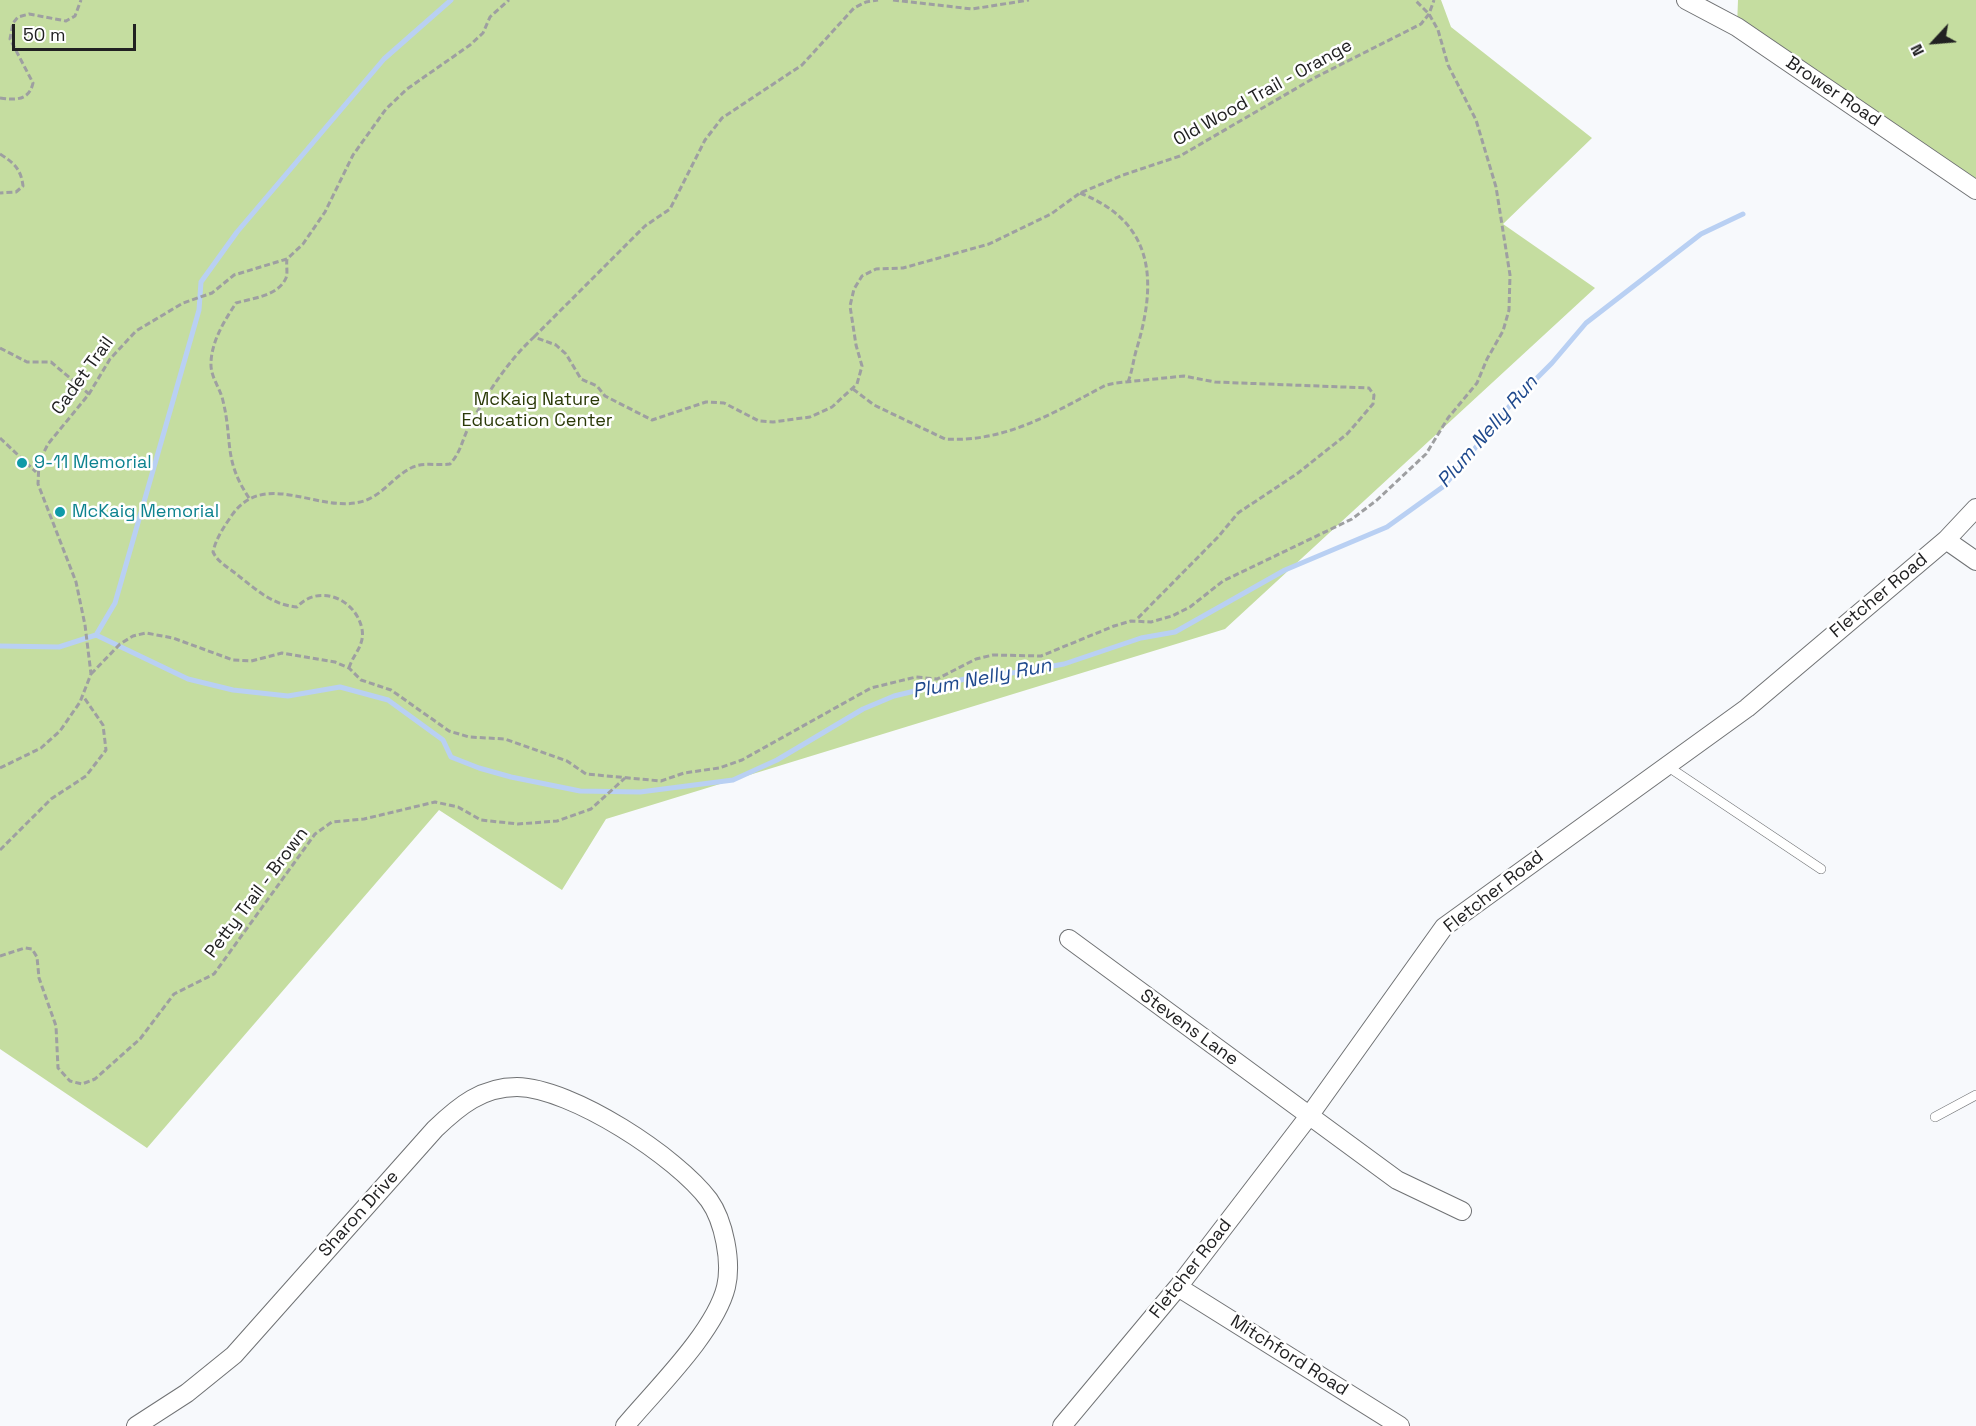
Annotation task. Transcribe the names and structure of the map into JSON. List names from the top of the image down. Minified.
{"streets":{"street":["Brower Road","Fletcher Road","Stevens Lane","Sharon Drive","Mitchford Road"],"path":["Old Wood Trail - Orange","Cadet Trail","Petty Trail - Brown"]},"crossings":[["Fletcher Road","Stevens Lane"],["Fletcher Road","Mitchford Road"]],"water":["Plum Nelly Run"],"parks":["McKaig Nature Education Center"],"places":["9-11 Memorial","McKaig Memorial"],"scale_bar":"50 m","north":"bottom left"}
